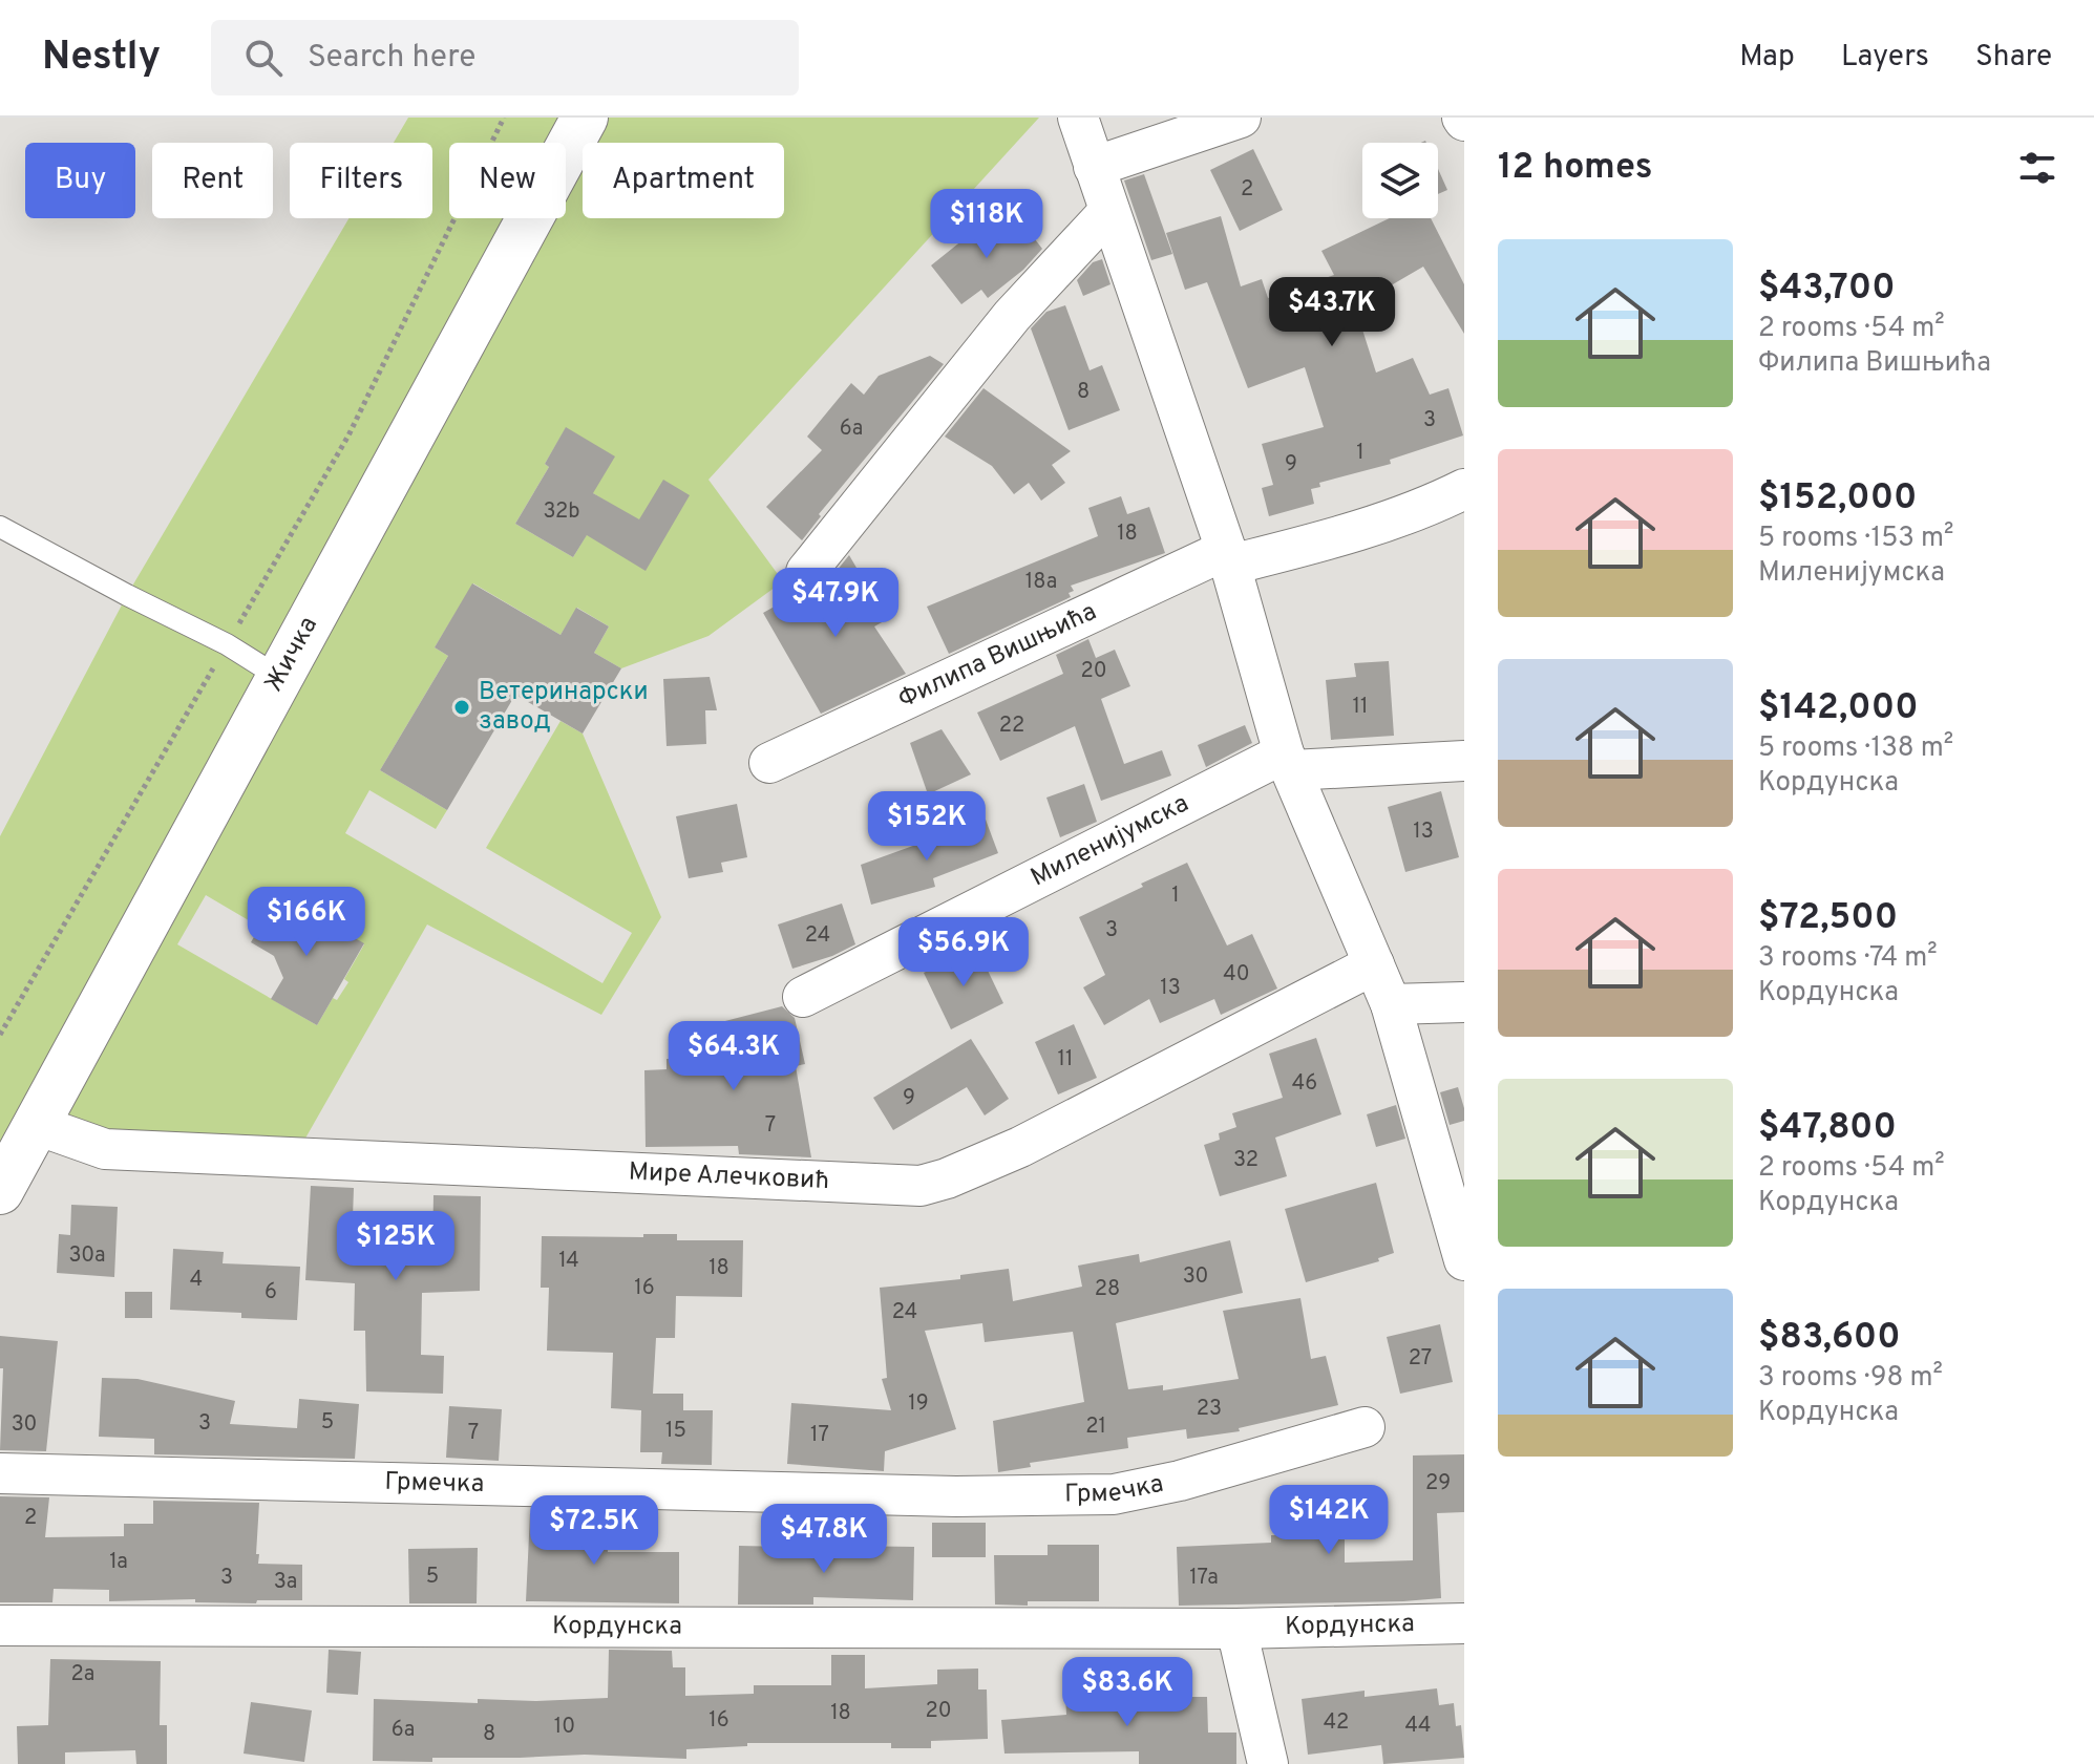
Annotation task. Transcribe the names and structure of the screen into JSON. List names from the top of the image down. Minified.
{"streets":{"main road":["Жичка"],"street":["Филипа Вишњића","Миленијумска","Мире Алечковић","Грмечка","Кордунска"]},"crossings":[["Жичка","Мире Алечковић"]],"places":["Ветеринарски завод"],"house_numbers":["2","8","3","6a","1","9","32b","18","18a","20","11","22","13","1","3","24","40","13","11","46","9","7","32","30a","14","18","30","4","16","28","6","24","27","19","23","5","3","30","21","15","7","17","29","2","1a","5","3","17a","3a","2a","20","18","16","42","44","10","6a","8"],"page":{"header":"Nestly","search":"Search here","nav":["Map","Layers","Share"],"heading":"12 homes","chip":["Buy","Rent","Filters","New","Apartment"],"price":["$118K","$43.7K","$47.9K","$152K","$166K","$56.9K","$64.3K","$125K","$142K","$72.5K","$47.8K","$83.6K"],"list":[{"name":"$43,700","note":"2 rooms · 54 m² · Филипа Вишњића"},{"name":"$152,000","note":"5 rooms · 153 m² · Миленијумска"},{"name":"$142,000","note":"5 rooms · 138 m² · Кордунска"},{"name":"$72,500","note":"3 rooms · 74 m² · Кордунска"},{"name":"$47,800","note":"2 rooms · 54 m² · Кордунска"},{"name":"$83,600","note":"3 rooms · 98 m² · Кордунска"}]}}
